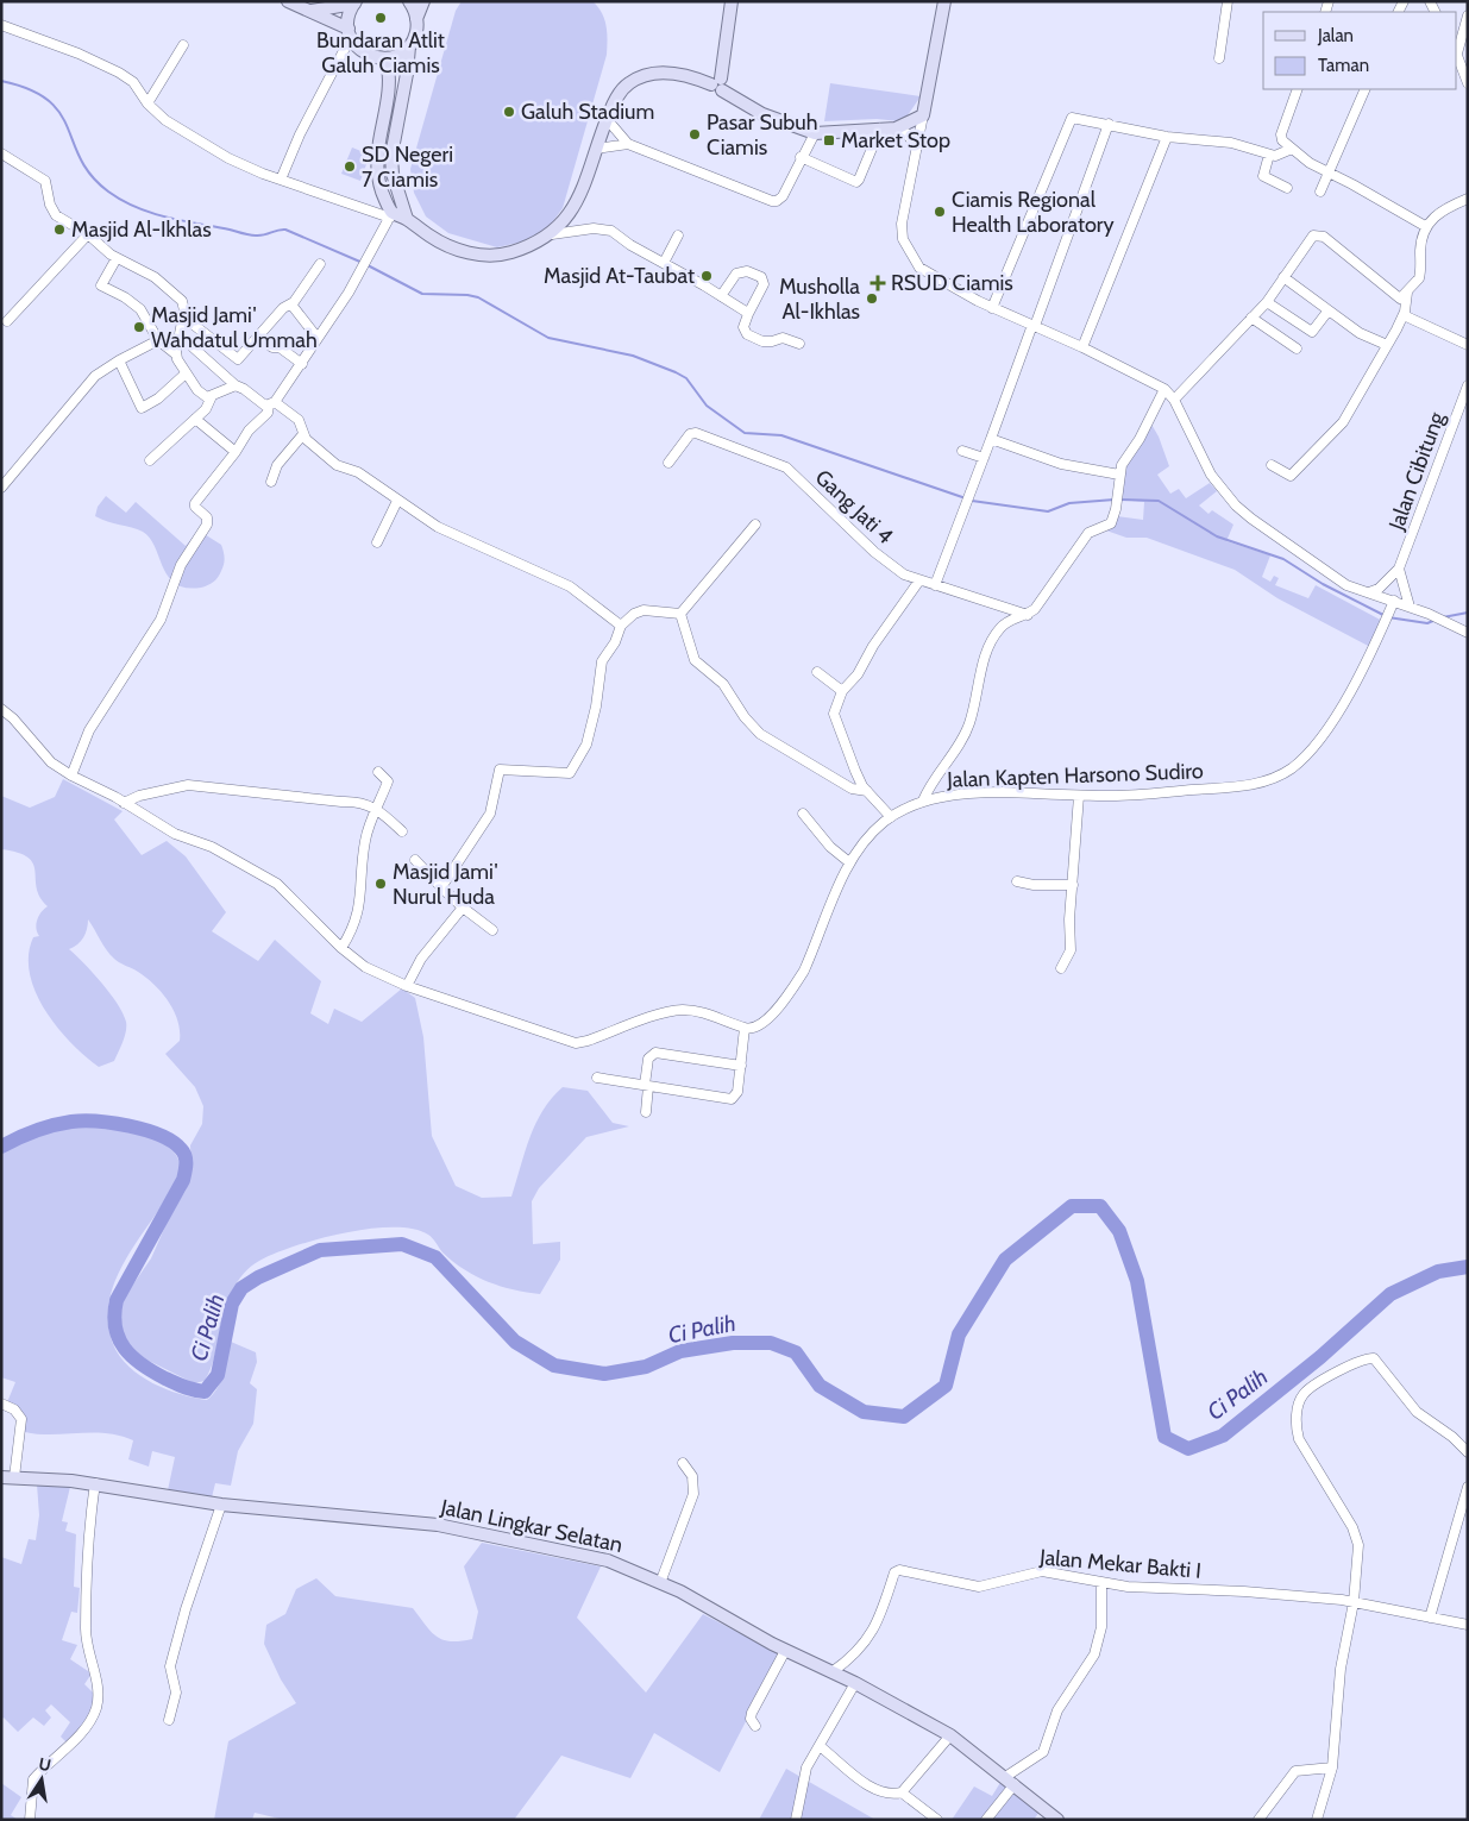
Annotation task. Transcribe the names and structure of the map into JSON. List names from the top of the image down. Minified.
{"streets":{"street":["Jalan Cibitung","Gang Jati 4","Jalan Kapten Harsono Sudiro","Jalan Lingkar Selatan","Jalan Mekar Bakti I"]},"crossings":[["Jalan Lingkar Selatan","Jalan Mekar Bakti I"]],"water":["Ci Palih"],"places":{"other":["Bundaran Atlit Galuh Ciamis","Galuh Stadium","Pasar Subuh Ciamis","SD Negeri 7 Ciamis","Ciamis Regional Health Laboratory","Masjid Al-Ikhlas","Masjid At-Taubat","Musholla Al-Ikhlas","Masjid Jami' Wahdatul Ummah","Masjid Jami' Nurul Huda"],"transit":["Market Stop"],"health":["RSUD Ciamis"]},"legend":["Jalan","Taman"],"north":"top"}
